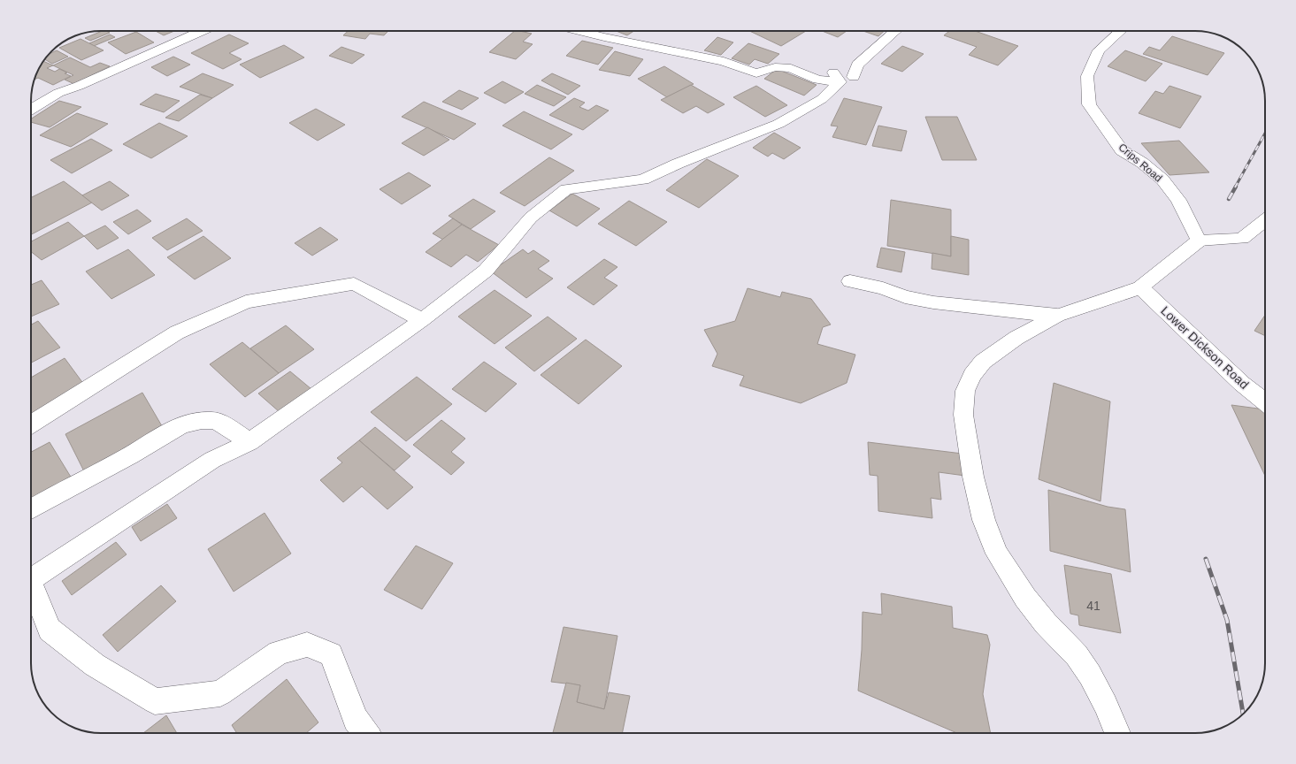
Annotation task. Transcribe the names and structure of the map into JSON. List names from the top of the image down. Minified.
{"streets":{"street":["Crips Road","Lower Dickson Road"]},"house_numbers":["41"]}
